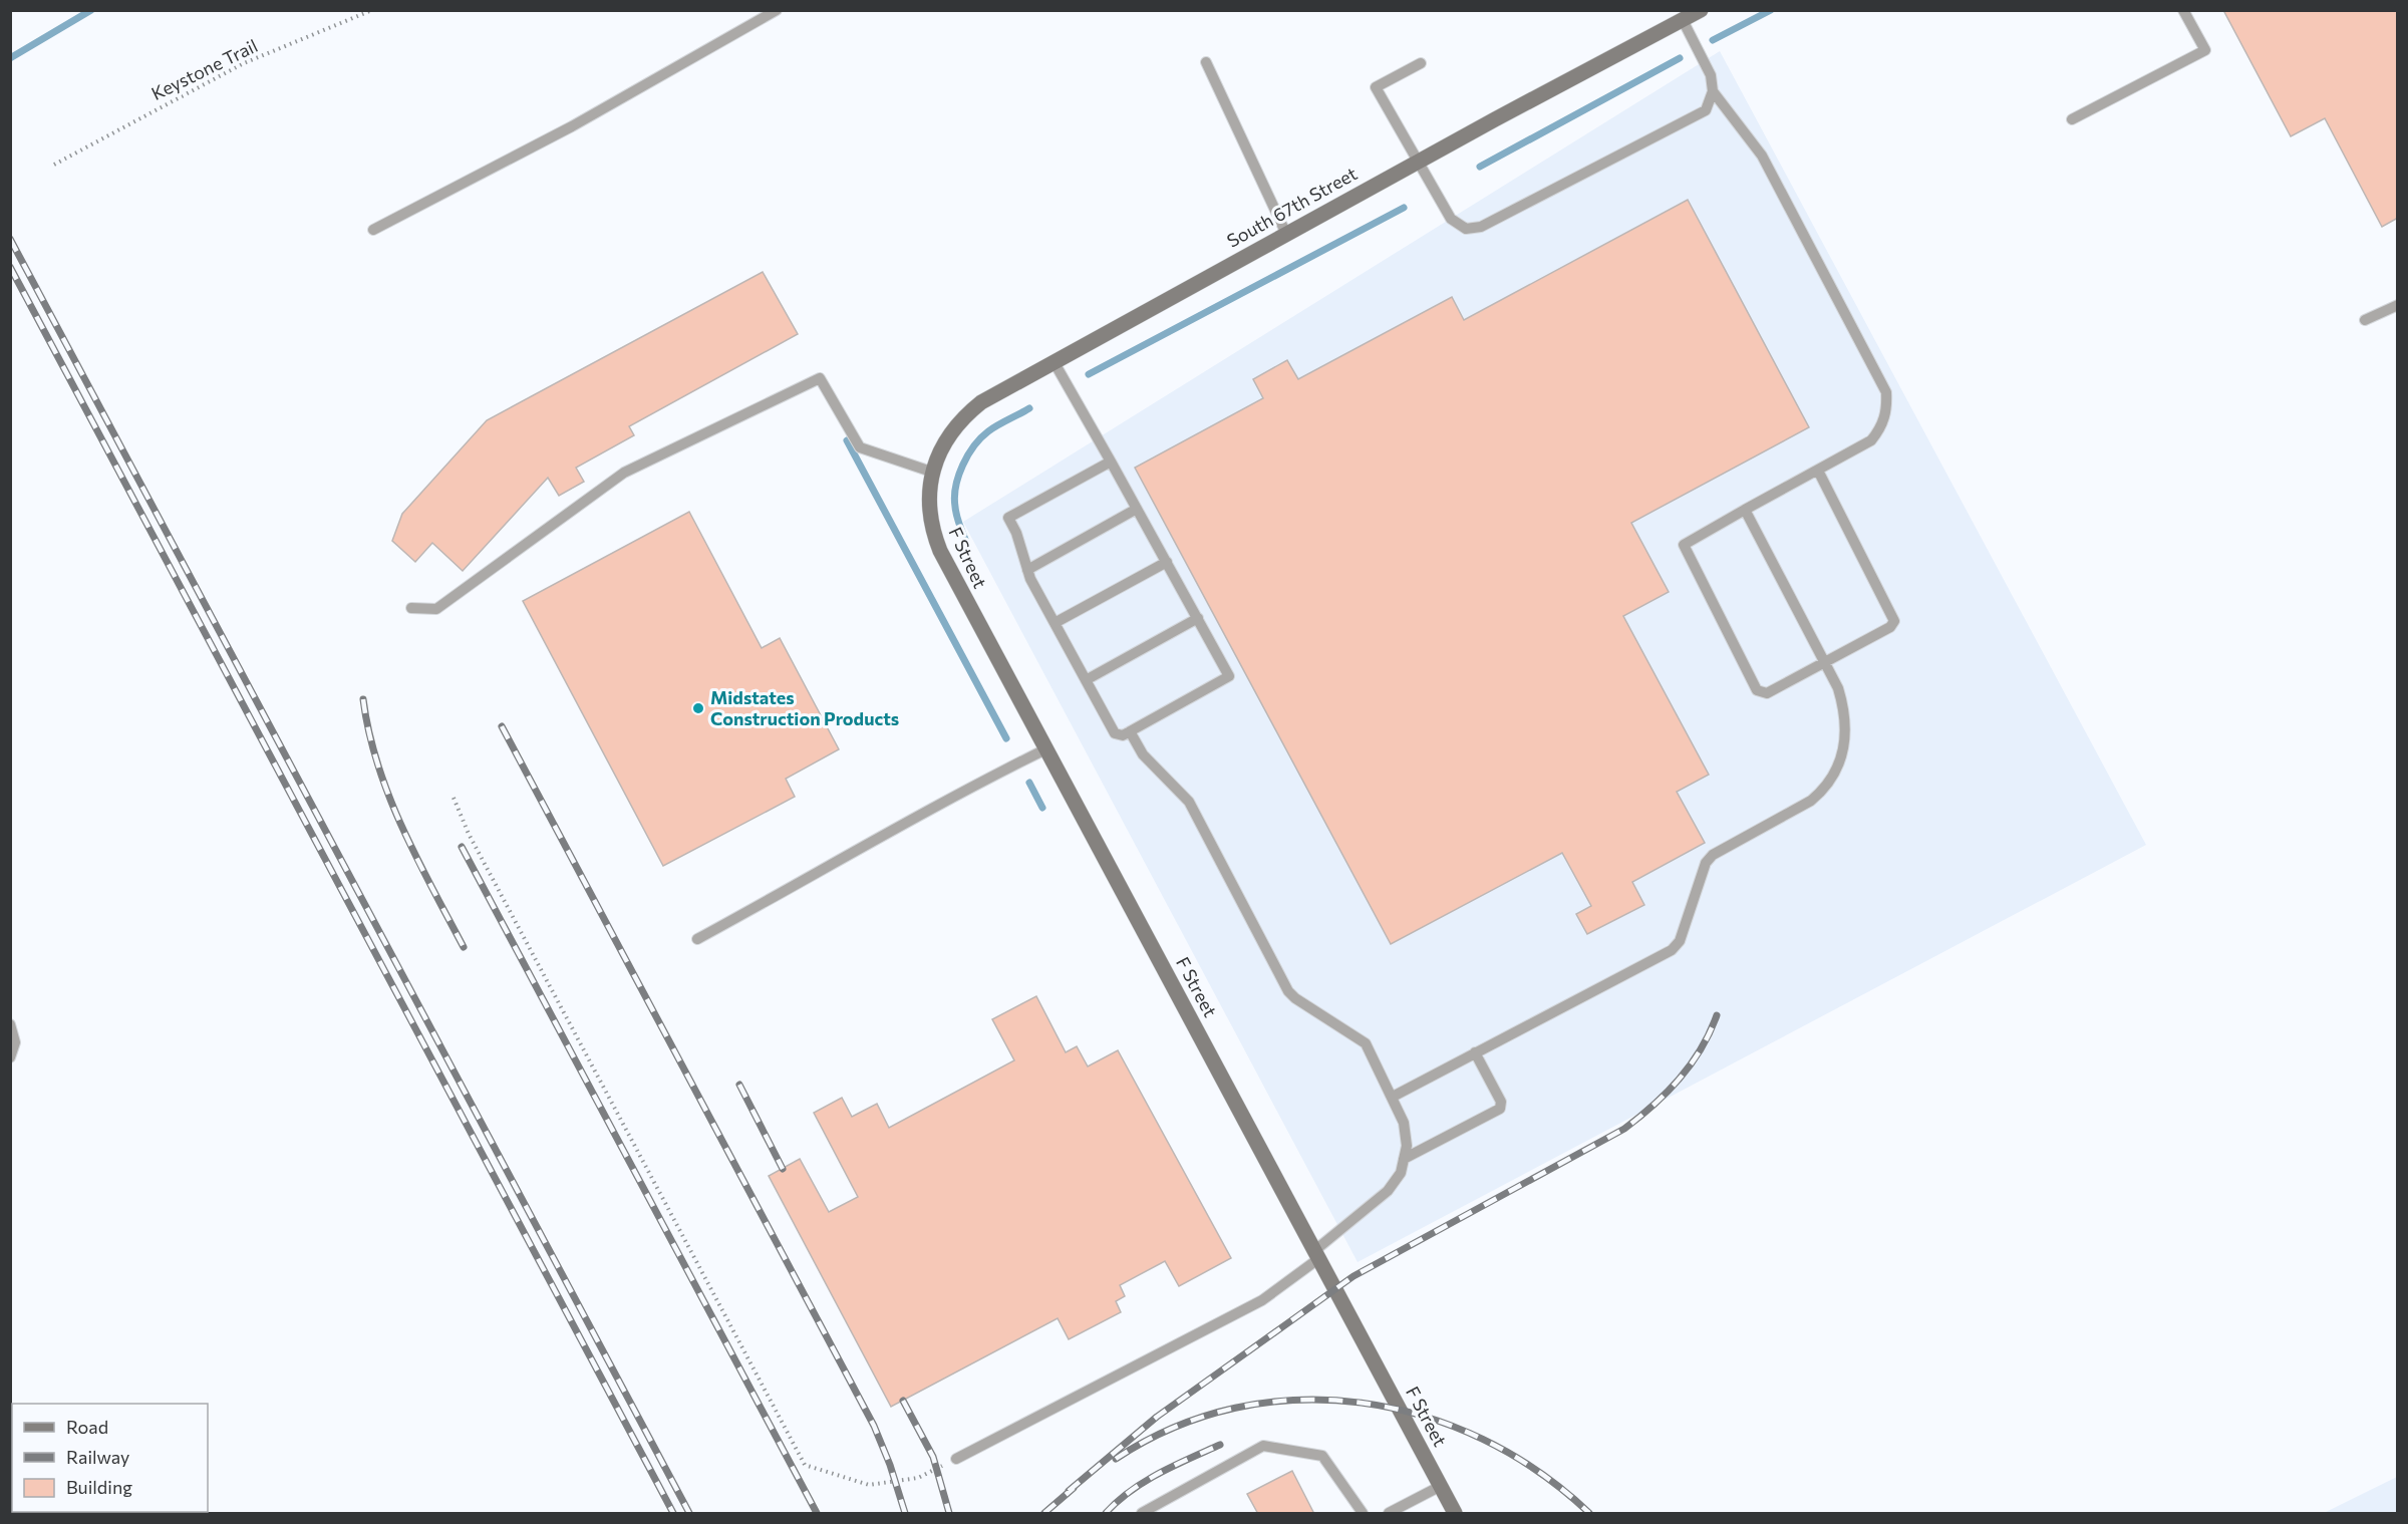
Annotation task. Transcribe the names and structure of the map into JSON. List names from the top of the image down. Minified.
{"streets":{"street":["South 67th Street","F Street"],"path":["Keystone Trail"]},"crossings":[["South 67th Street","F Street"]],"places":["Midstates Construction Products"],"legend":["Road","Railway","Building"]}
